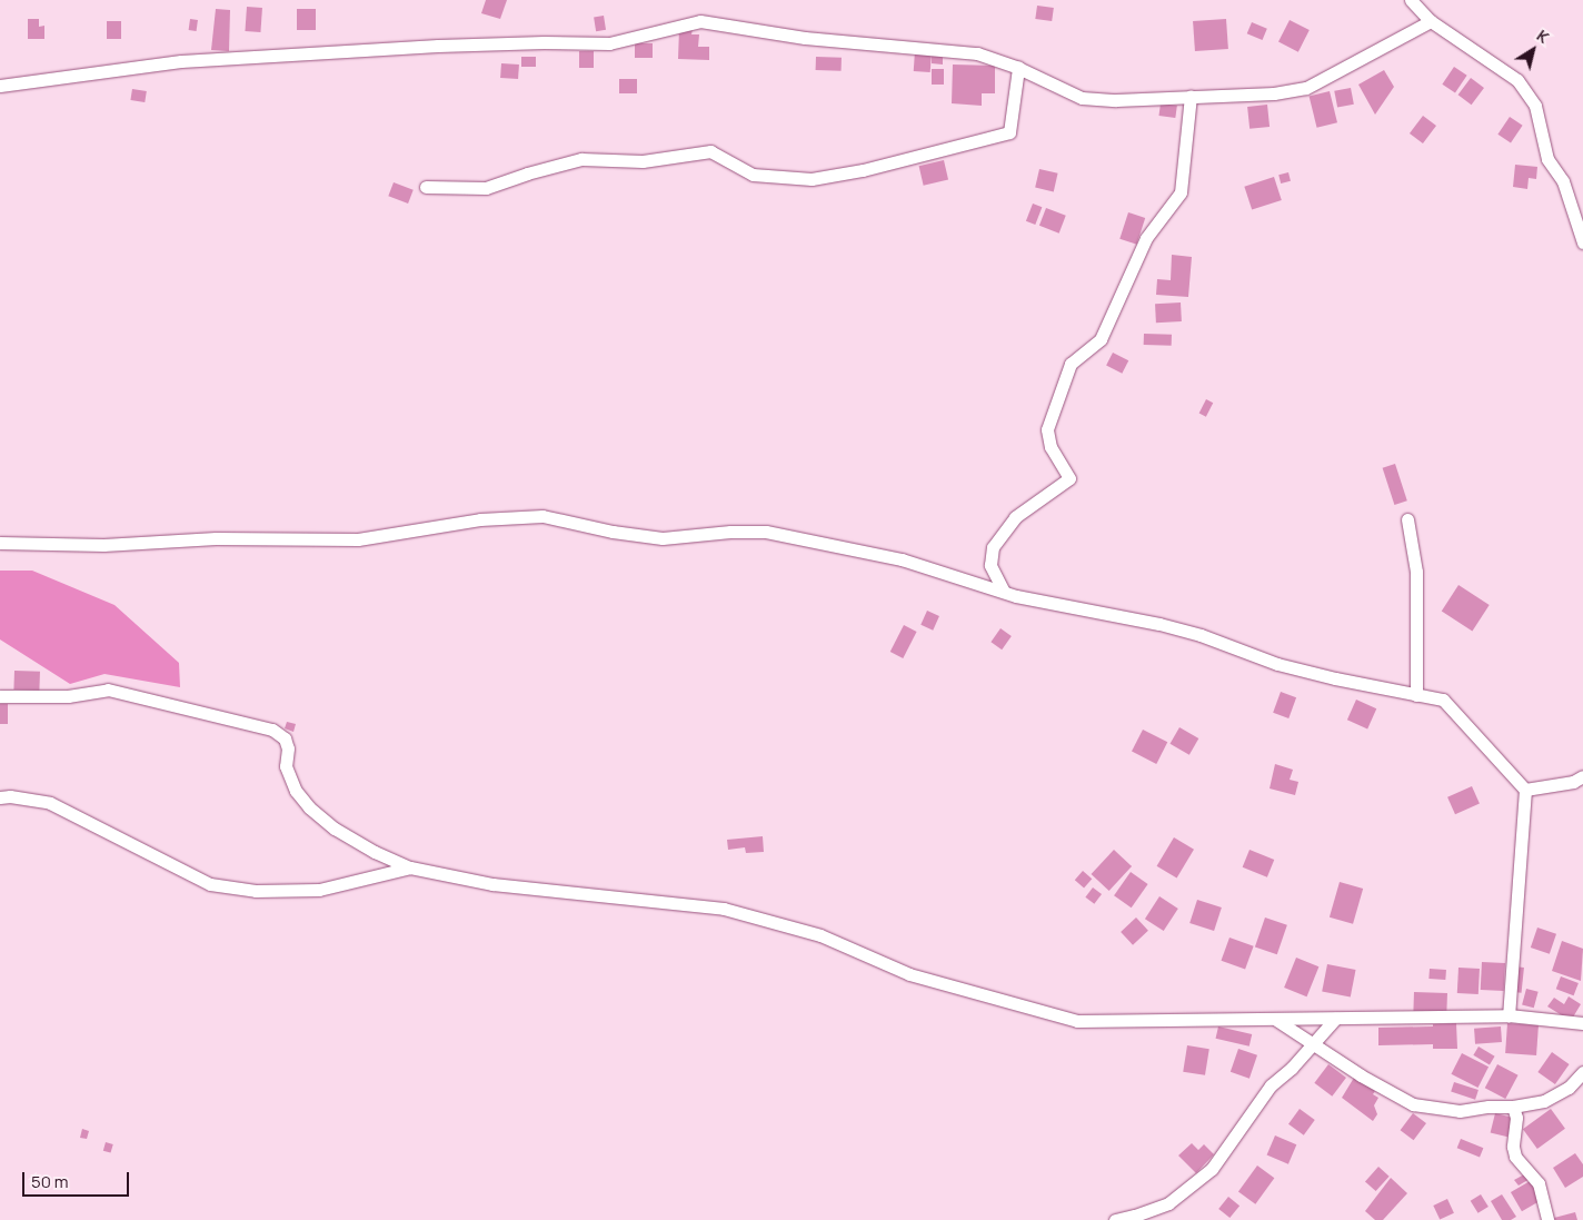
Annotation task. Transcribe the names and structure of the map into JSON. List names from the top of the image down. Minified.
{"scale_bar":"50 m","north":"top right"}
